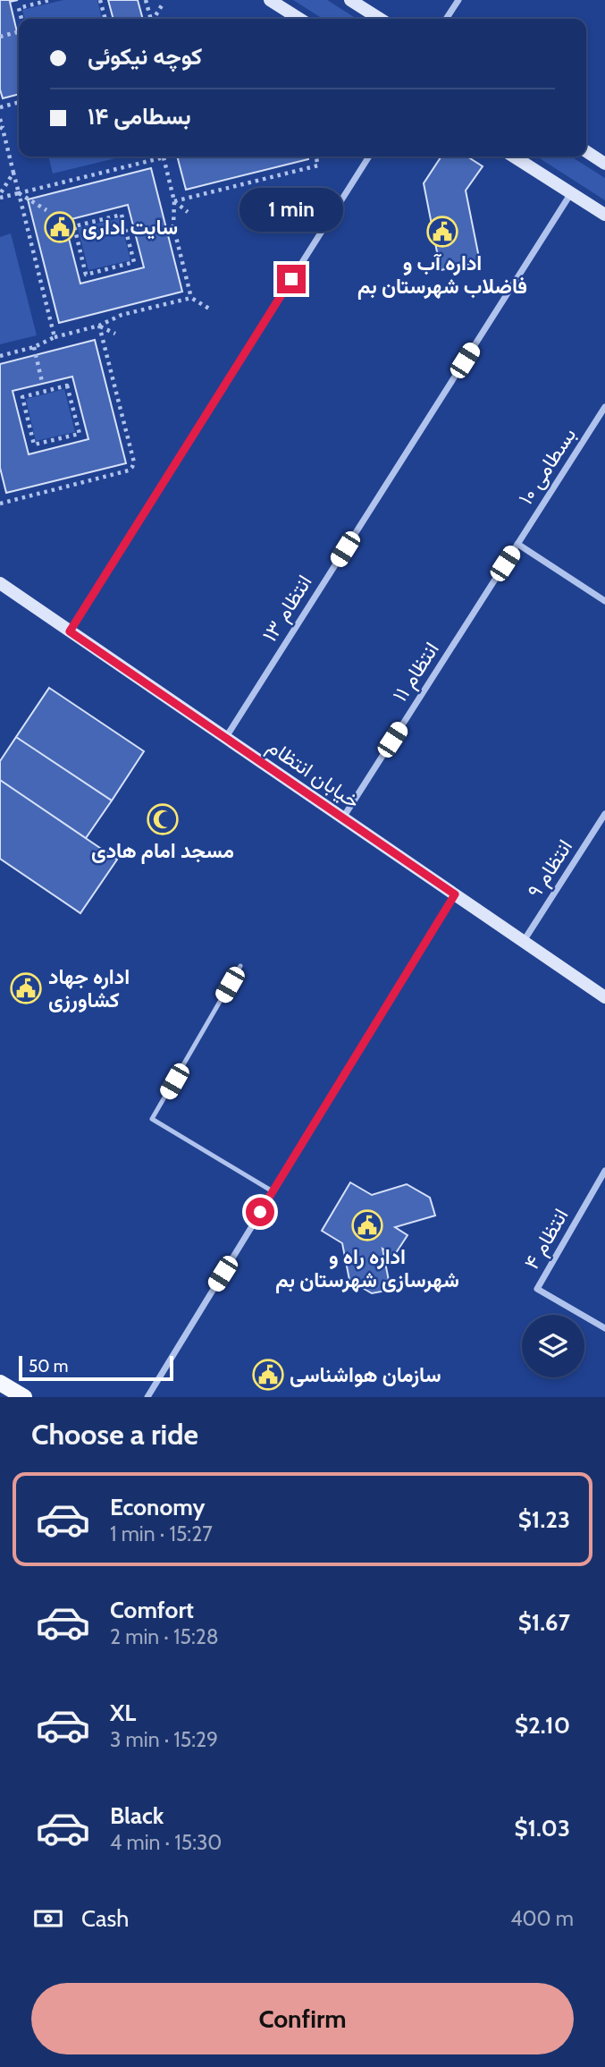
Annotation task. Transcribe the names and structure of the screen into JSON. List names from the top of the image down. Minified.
{"streets":{"street":["بسطامی ۱۰","انتظام ۱۳","انتظام ۱۱","خیابان انتظام","انتظام ۹","انتظام ۴"]},"crossings":[["بسطامی ۱۰","انتظام ۱۱"],["انتظام ۱۳","خیابان انتظام"],["انتظام ۱۱","خیابان انتظام"],["خیابان انتظام","انتظام ۹"]],"places":{"public building":["سایت اداری","اداره آب و فاضلاب شهرستان بم","اداره جهاد کشاورزی","اداره راه و شهرسازی شهرستان بم","سازمان هواشناسی"],"mosque":["مسجد امام هادی"]},"scale_bar":"50 m","page":{"banner":["کوچه نیکوئی","بسطامی ۱۴"],"bubble":"1 min","scale":"50 m","heading":"Choose a ride","list":[{"name":"Economy","note":"1 min · 15:27","value":"$1.23"},{"name":"Comfort","note":"2 min · 15:28","value":"$1.67"},{"name":"XL","note":"3 min · 15:29","value":"$2.10"},{"name":"Black","note":"4 min · 15:30","value":"$1.03"}],"pay":["Cash","400 m"],"buttons":"Confirm"}}
